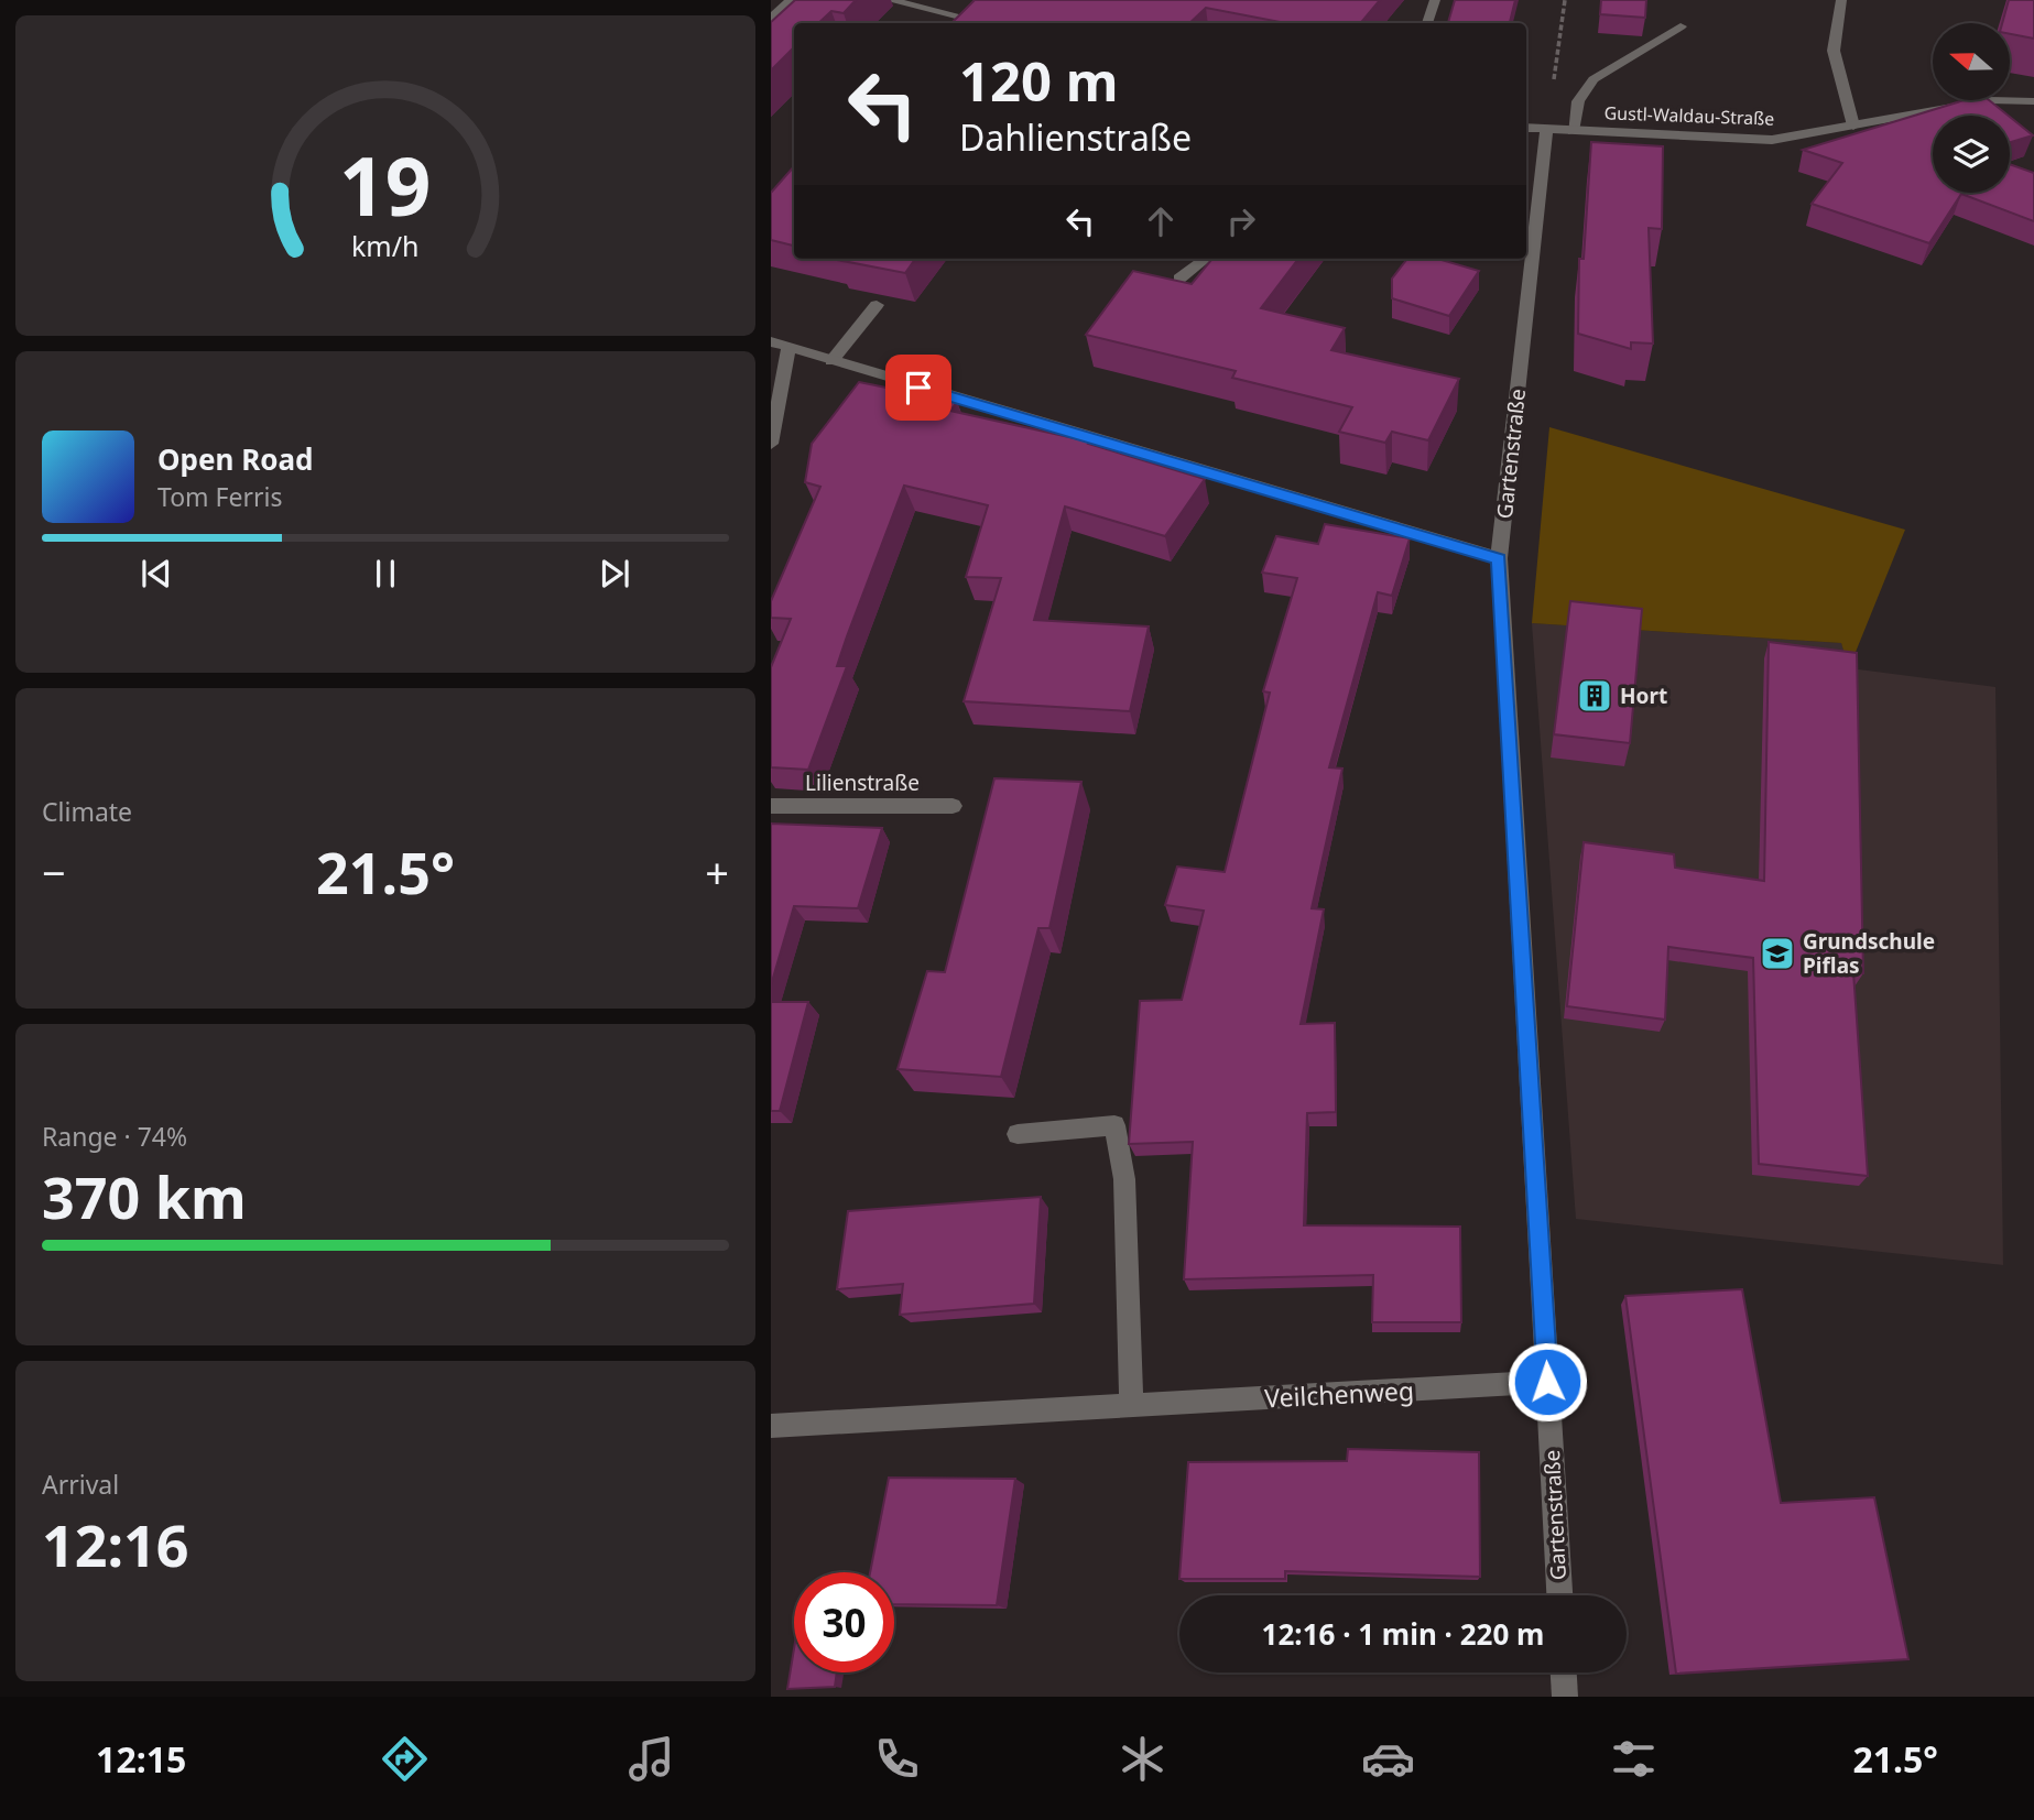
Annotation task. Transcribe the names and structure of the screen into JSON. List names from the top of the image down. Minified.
{"streets":{"street":["Gustl-Waldau-Straße","Gartenstraße","Lilienstraße","Veilchenweg"]},"crossings":[["Gustl-Waldau-Straße","Gartenstraße"],["Gartenstraße","Veilchenweg"]],"places":{"building":["Hort"],"school or university":["Grundschule Piflas"]},"north":"left","page":{"turn":["120 m","Dahlienstraße"],"song":["Open Road","Tom Ferris"],"tile":["Climate",["Range · 74%","370 km"],["Arrival","12:16"]],"heat":["−","21.5°","+"],"limit":"30","trip":"12:16 · 1 min · 220 m","tabs":["12:15","21.5°"],"gauge":["19","km/h"]}}
